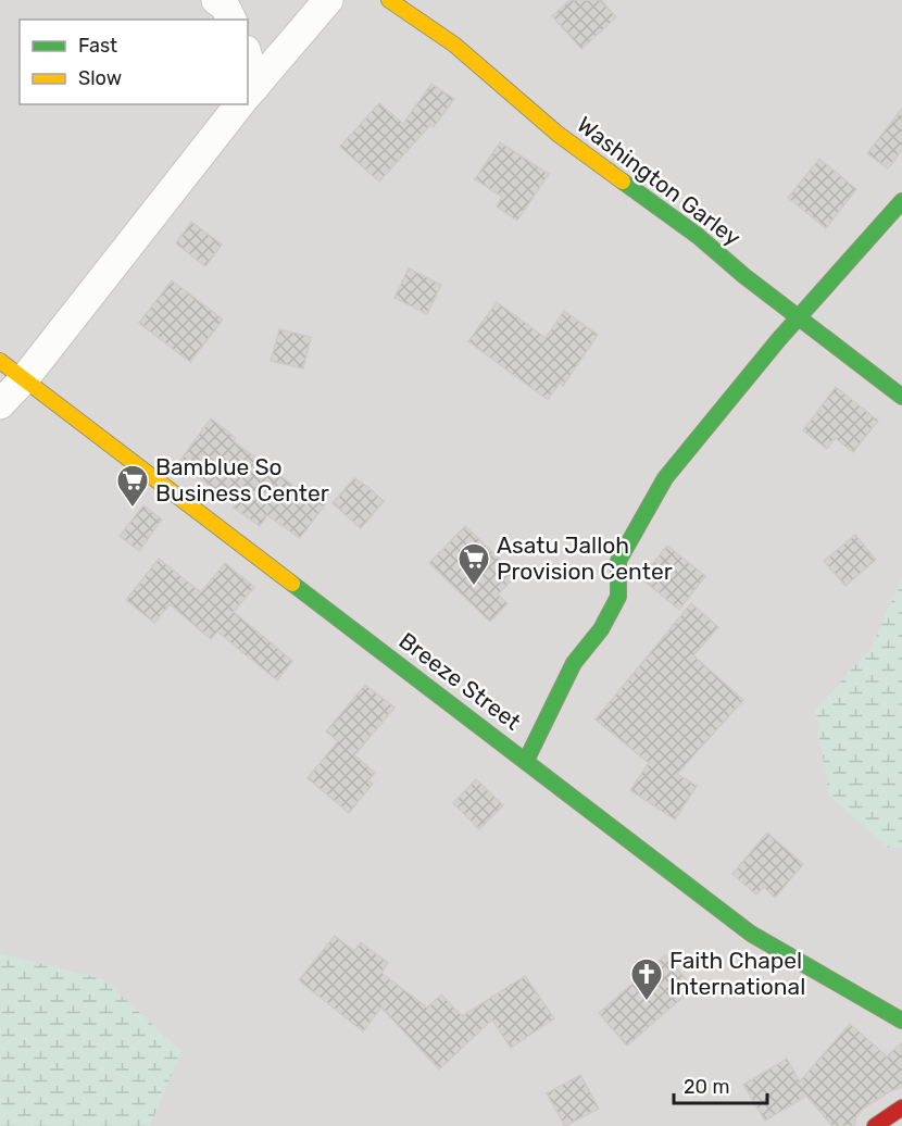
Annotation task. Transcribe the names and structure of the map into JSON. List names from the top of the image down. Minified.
{"streets":{"street":["Washington Garley","Breeze Street"]},"places":{"supermarket":["Bamblue So Business Center","Asatu Jalloh Provision Center"],"church":["Faith Chapel International"]},"legend":["Fast","Slow"],"scale_bar":"20 m"}
